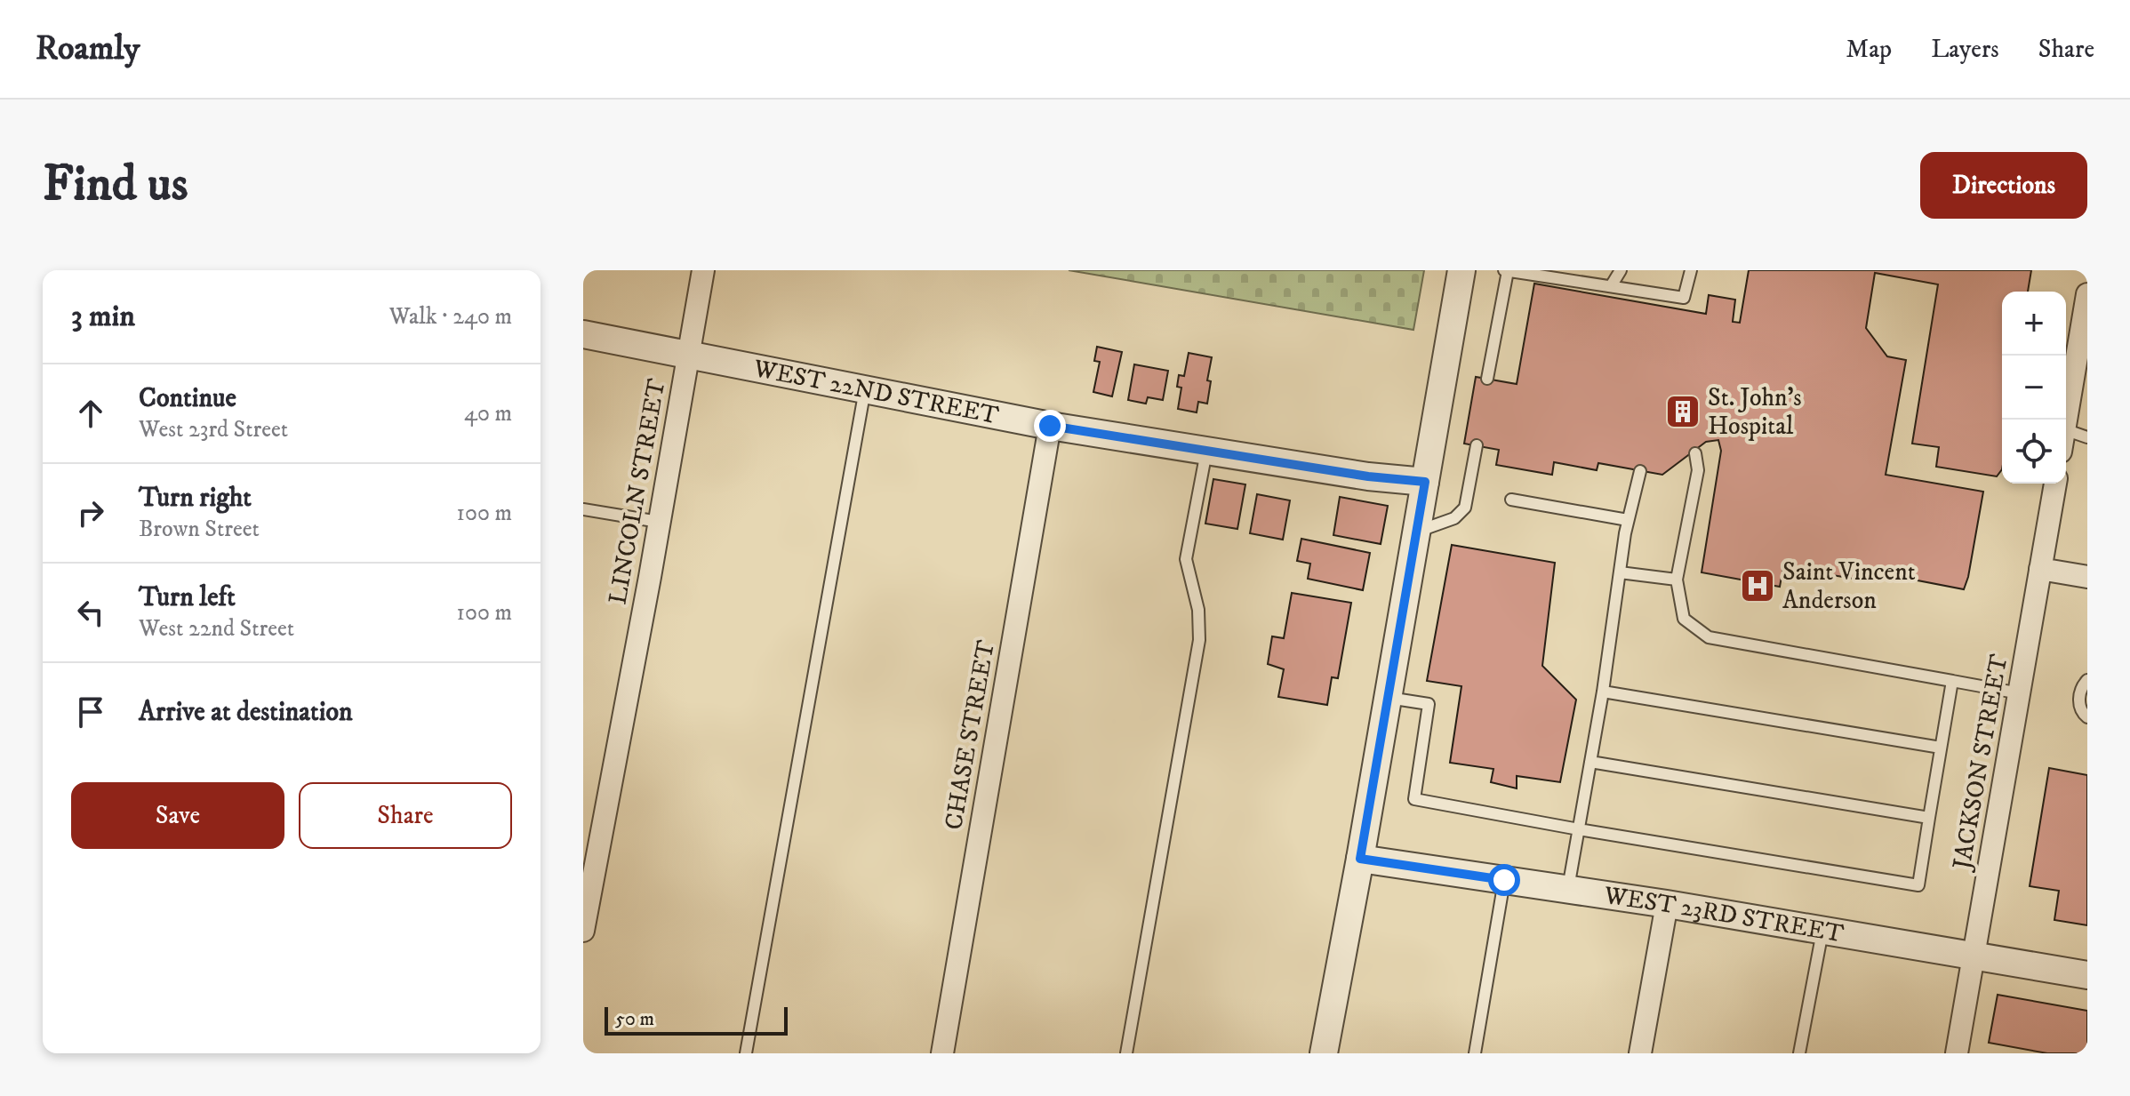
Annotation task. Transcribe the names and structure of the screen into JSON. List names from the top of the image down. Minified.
{"streets":{"street":["WEST 22ND STREET","LINCOLN STREET","CHASE STREET","JACKSON STREET","WEST 23RD STREET"]},"crossings":[["WEST 22ND STREET","LINCOLN STREET"],["WEST 22ND STREET","CHASE STREET"],["JACKSON STREET","WEST 23RD STREET"]],"places":{"building":["St. John's Hospital"],"hospital":["Saint Vincent Anderson"]},"scale_bar":"50 m","page":{"header":"Roamly","nav":["Map","Layers","Share"],"buttons":["Directions",["Save","Share"]],"title":"Find us","heading":["3 min","Walk · 240 m"],"map_buttons":["+","−"],"list":[["Continue","West 23rd Street","40 m"],["Turn right","Brown Street","100 m"],["Turn left","West 22nd Street","100 m"],"Arrive at destination"],"scale":"50 m"}}
